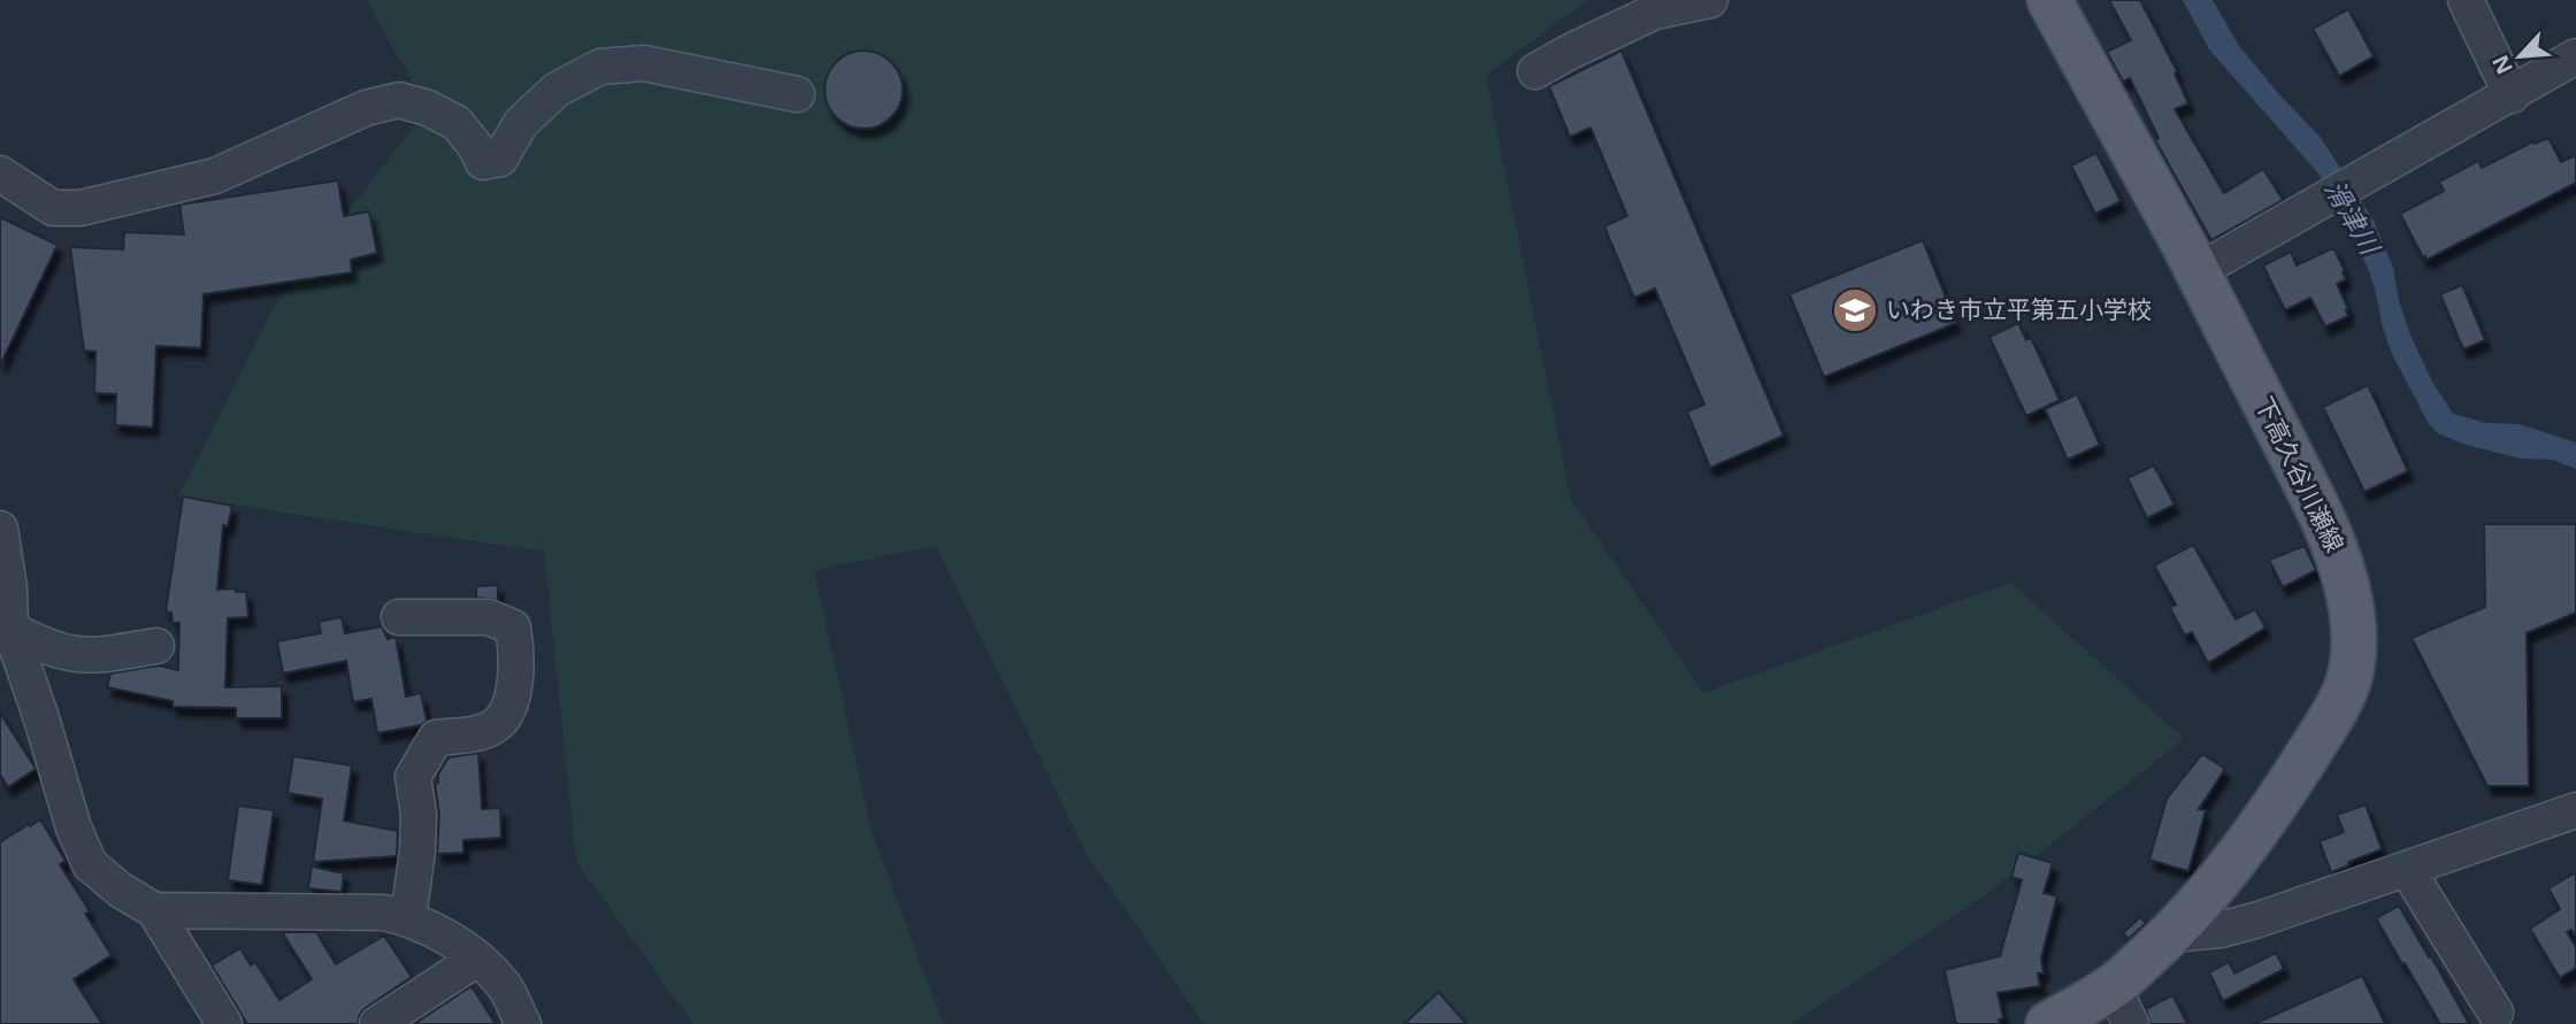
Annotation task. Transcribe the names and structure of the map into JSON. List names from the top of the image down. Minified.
{"streets":{"main road":["下高久谷川瀬線"]},"water":["滑津川"],"places":{"school or university":["いわき市立平第五小学校"]},"north":"bottom left"}
